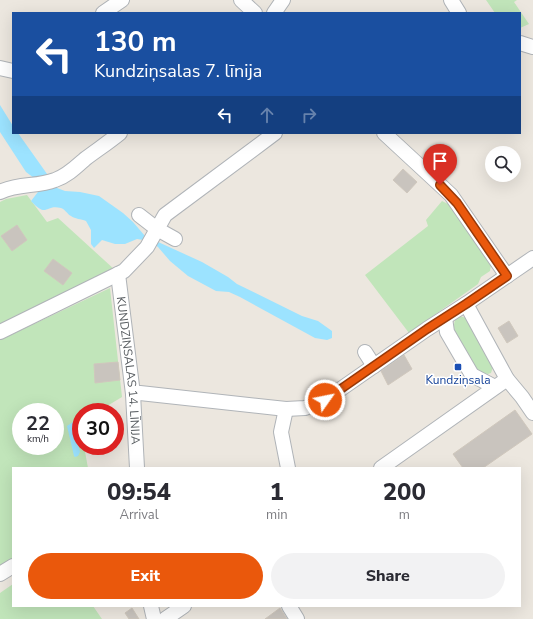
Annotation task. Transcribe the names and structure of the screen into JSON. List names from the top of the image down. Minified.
{"streets":{"street":["KUNDZIŅSALAS 14. LĪNIJA"]},"places":{"transit":["Kundziņsala"]},"page":{"turn":["130 m","Kundziņsalas 7. līnija"],"speed":"22 km/h","limit":"30","eta":["09:54","Arrival","1","min","200","m"],"buttons":["Exit","Share"]}}
